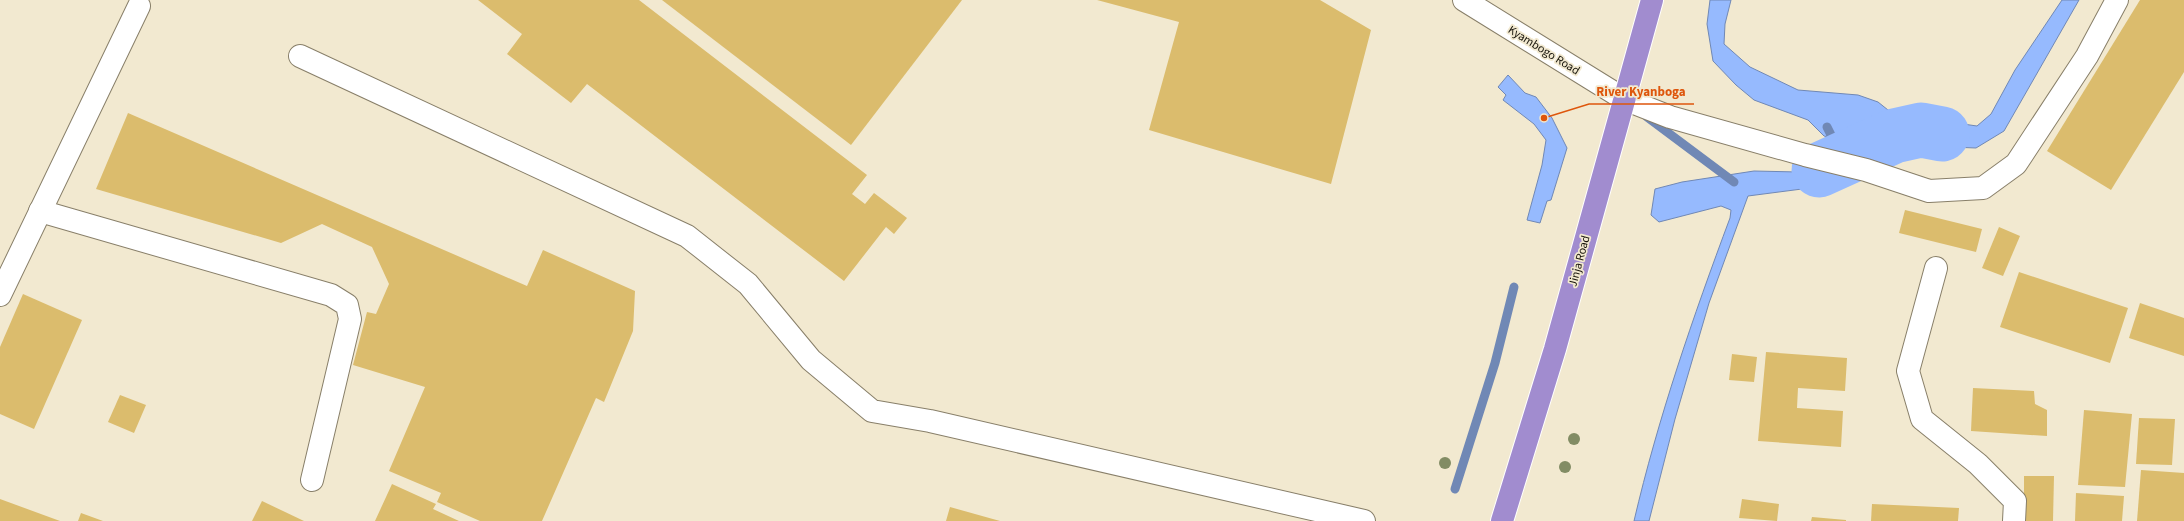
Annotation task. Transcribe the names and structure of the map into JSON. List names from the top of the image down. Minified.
{"streets":{"highway":["Jinja Road"],"street":["Kyambogo Road"]},"crossings":[["Kyambogo Road","Jinja Road"]],"places":["River Kyanboga"]}
